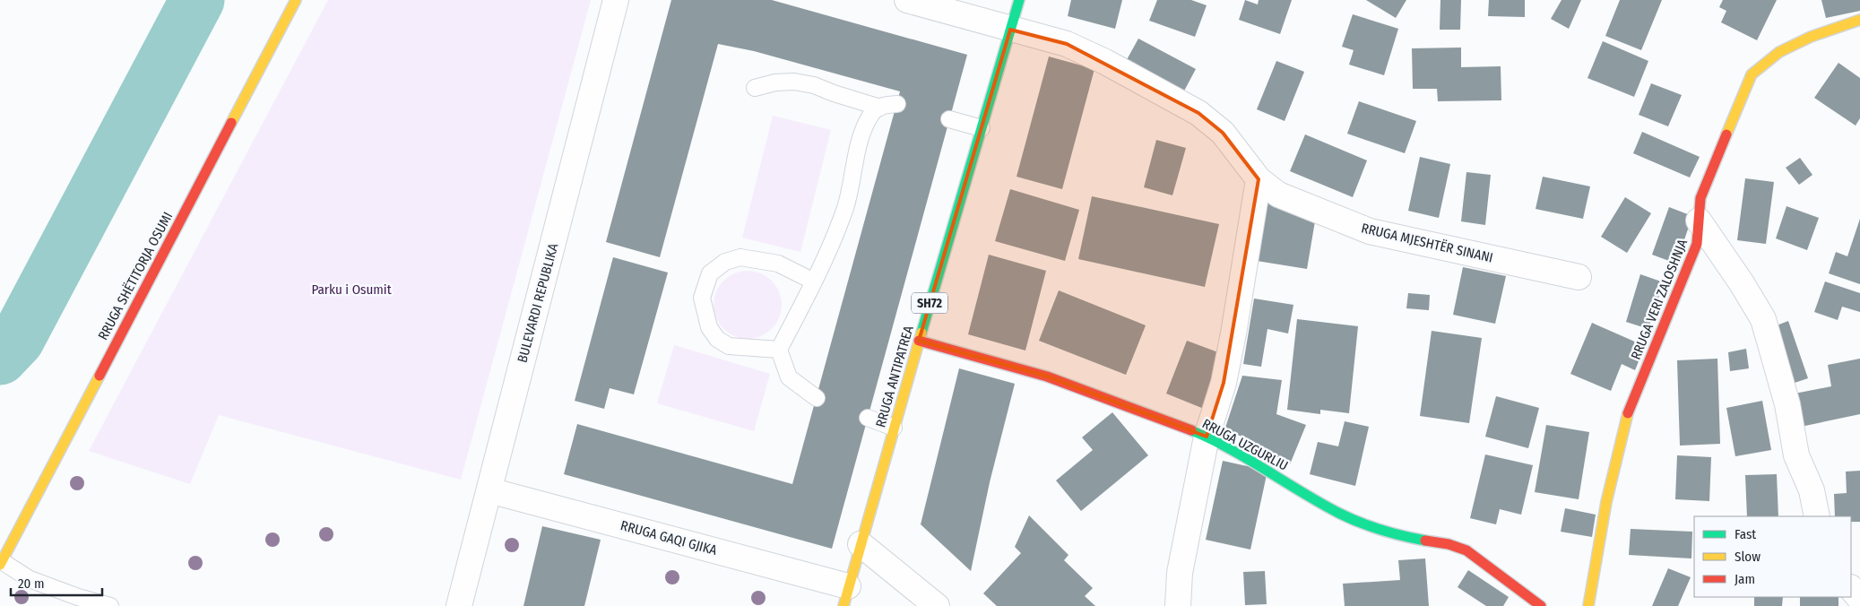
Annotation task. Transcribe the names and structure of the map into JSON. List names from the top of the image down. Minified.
{"streets":{"street":["RRUGA MJESHTËR SINANI","RRUGA SHËTITORJA OSUMI","RRUGA VERI ZALOSHNJA","BULEVARDI REPUBLIKA","SH72","RRUGA ANTIPATREA","RRUGA UZGURLIU","RRUGA GAQI GJIKA"]},"crossings":[["RRUGA MJESHTËR SINANI","RRUGA ANTIPATREA"],["BULEVARDI REPUBLIKA","RRUGA GAQI GJIKA"],["RRUGA ANTIPATREA","RRUGA UZGURLIU"],["RRUGA ANTIPATREA","RRUGA GAQI GJIKA"]],"parks":["Parku i Osumit"],"legend":["Fast","Slow","Jam"],"scale_bar":"20 m"}
